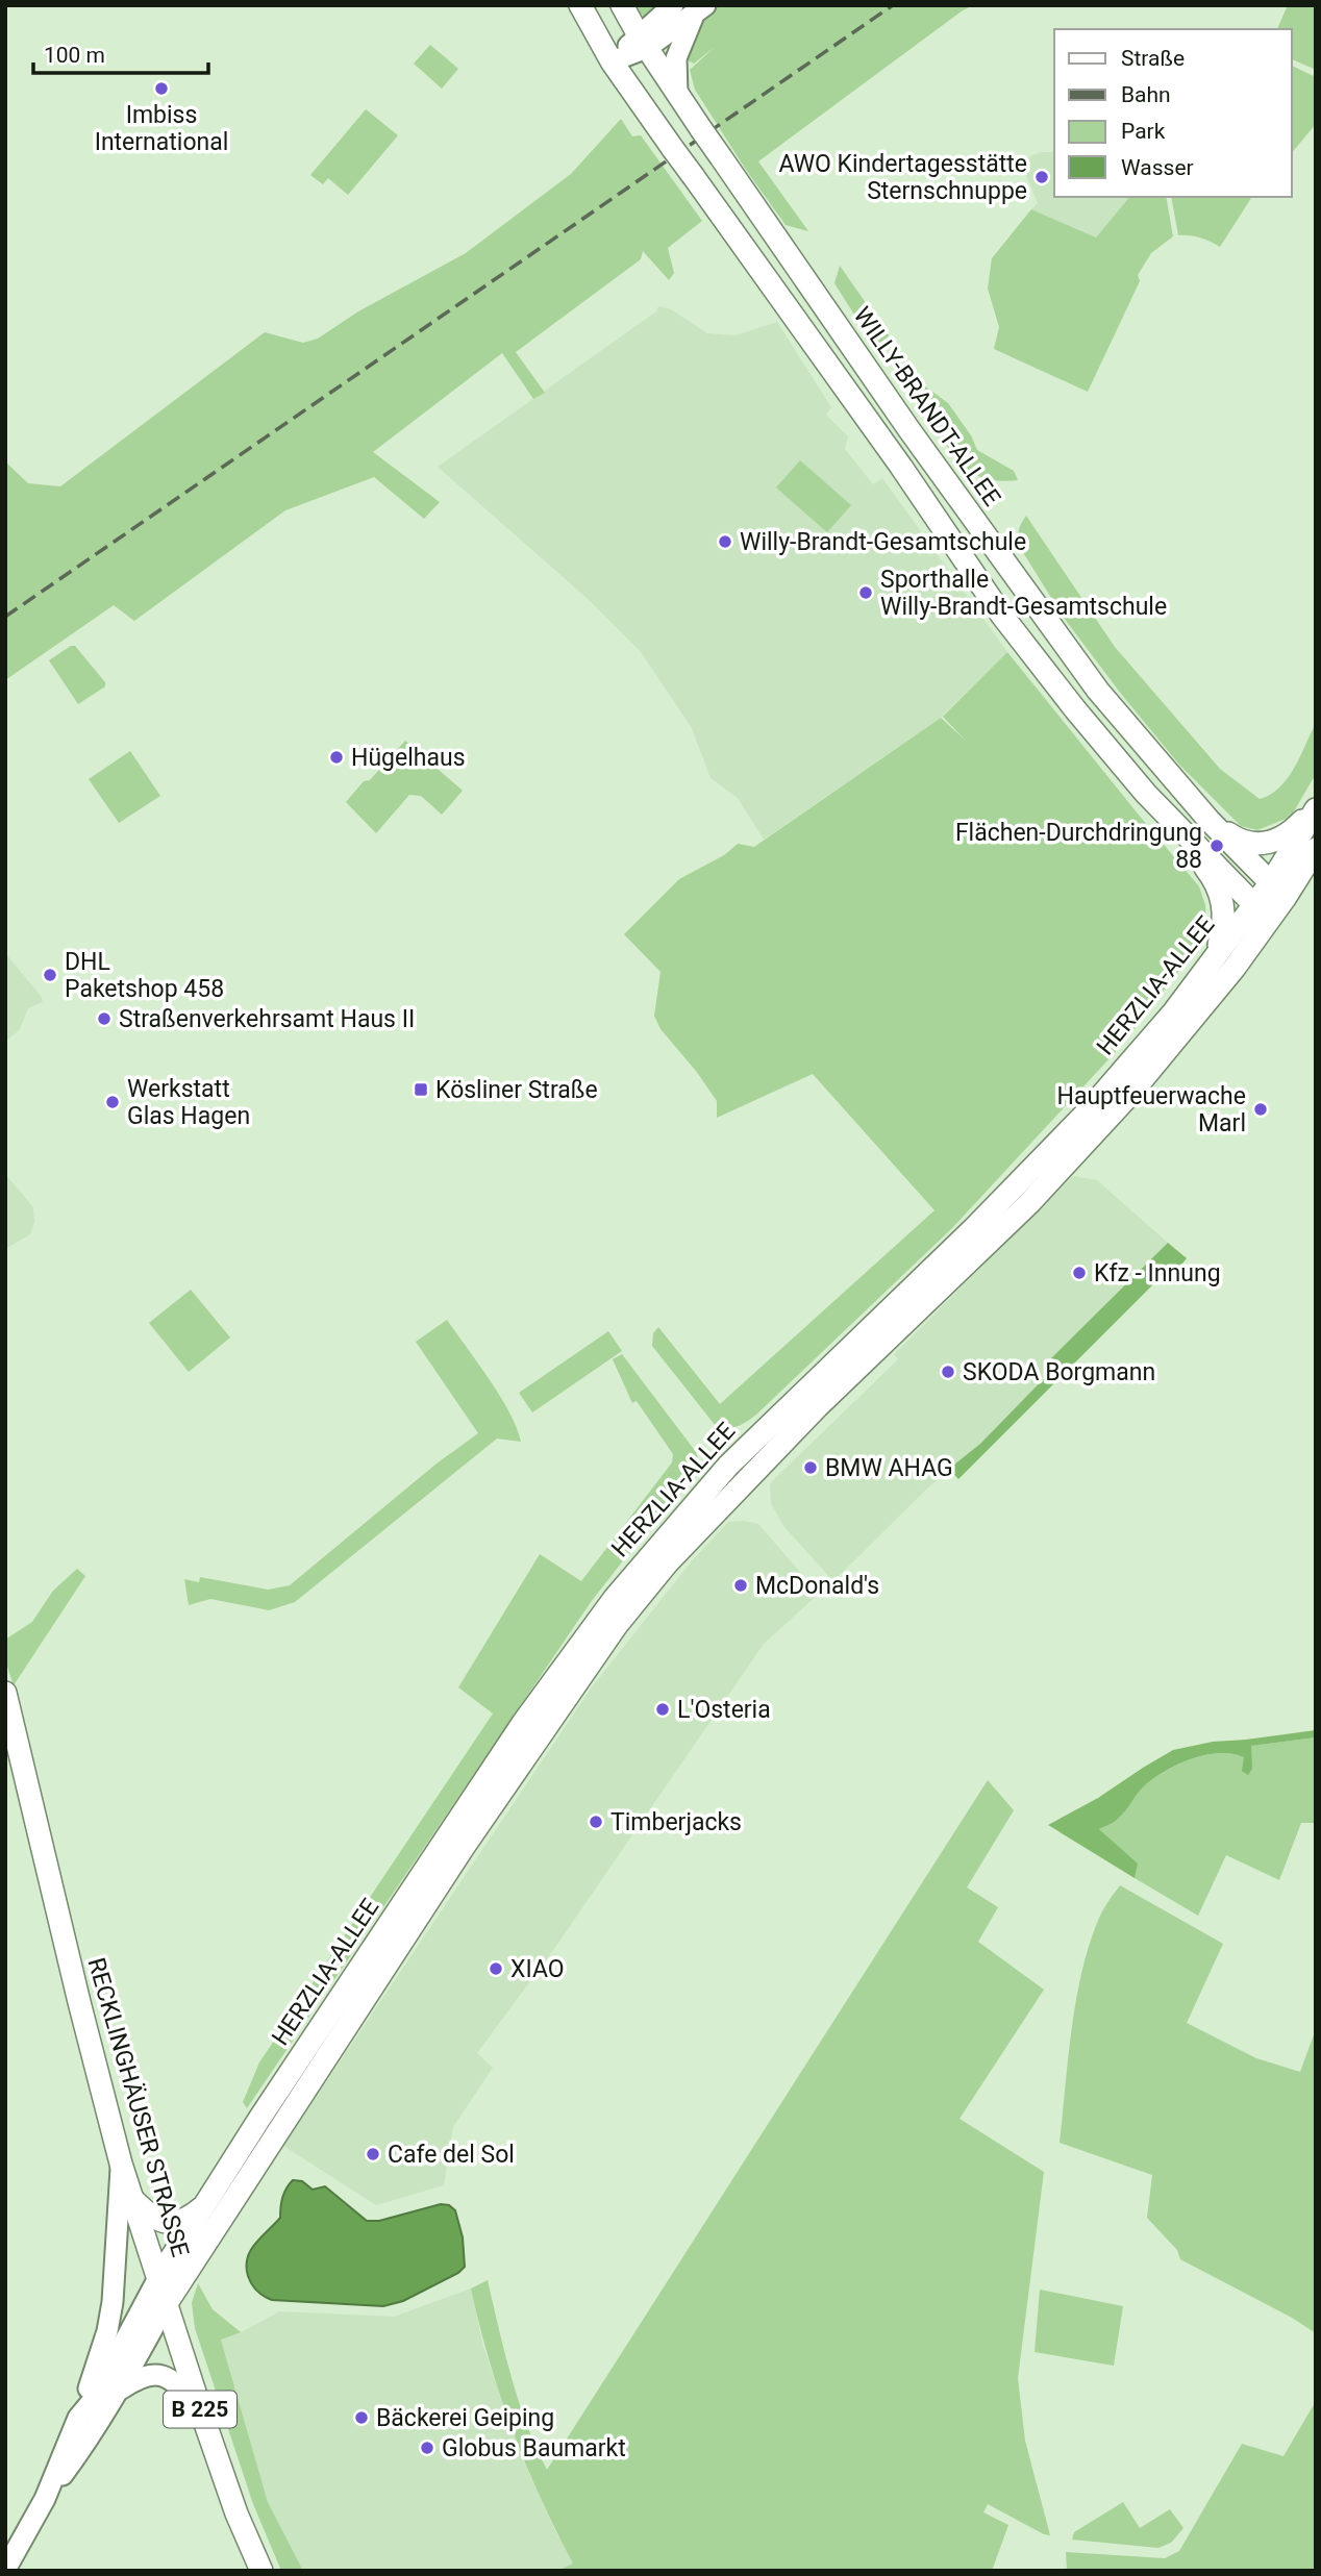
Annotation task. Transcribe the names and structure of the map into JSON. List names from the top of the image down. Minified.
{"streets":{"main road":["WILLY-BRANDT-ALLEE","HERZLIA-ALLEE","RECKLINGHÄUSER STRASSE","B 225"]},"crossings":[["WILLY-BRANDT-ALLEE","HERZLIA-ALLEE"],["HERZLIA-ALLEE","RECKLINGHÄUSER STRASSE"]],"places":{"other":["Imbiss International","AWO Kindertagesstätte Sternschnuppe","Willy-Brandt-Gesamtschule","Sporthalle Willy-Brandt-Gesamtschule","Hügelhaus","Flächen-Durchdringung 88","DHL Paketshop 458","Straßenverkehrsamt Haus II","Werkstatt Glas Hagen","Hauptfeuerwache Marl","Kfz - Innung","SKODA Borgmann","BMW AHAG","McDonald's","L'Osteria","Timberjacks","XIAO","Cafe del Sol","Bäckerei Geiping","Globus Baumarkt"],"transit":["Kösliner Straße"]},"legend":["Straße","Bahn","Park","Wasser"],"scale_bar":"100 m"}
